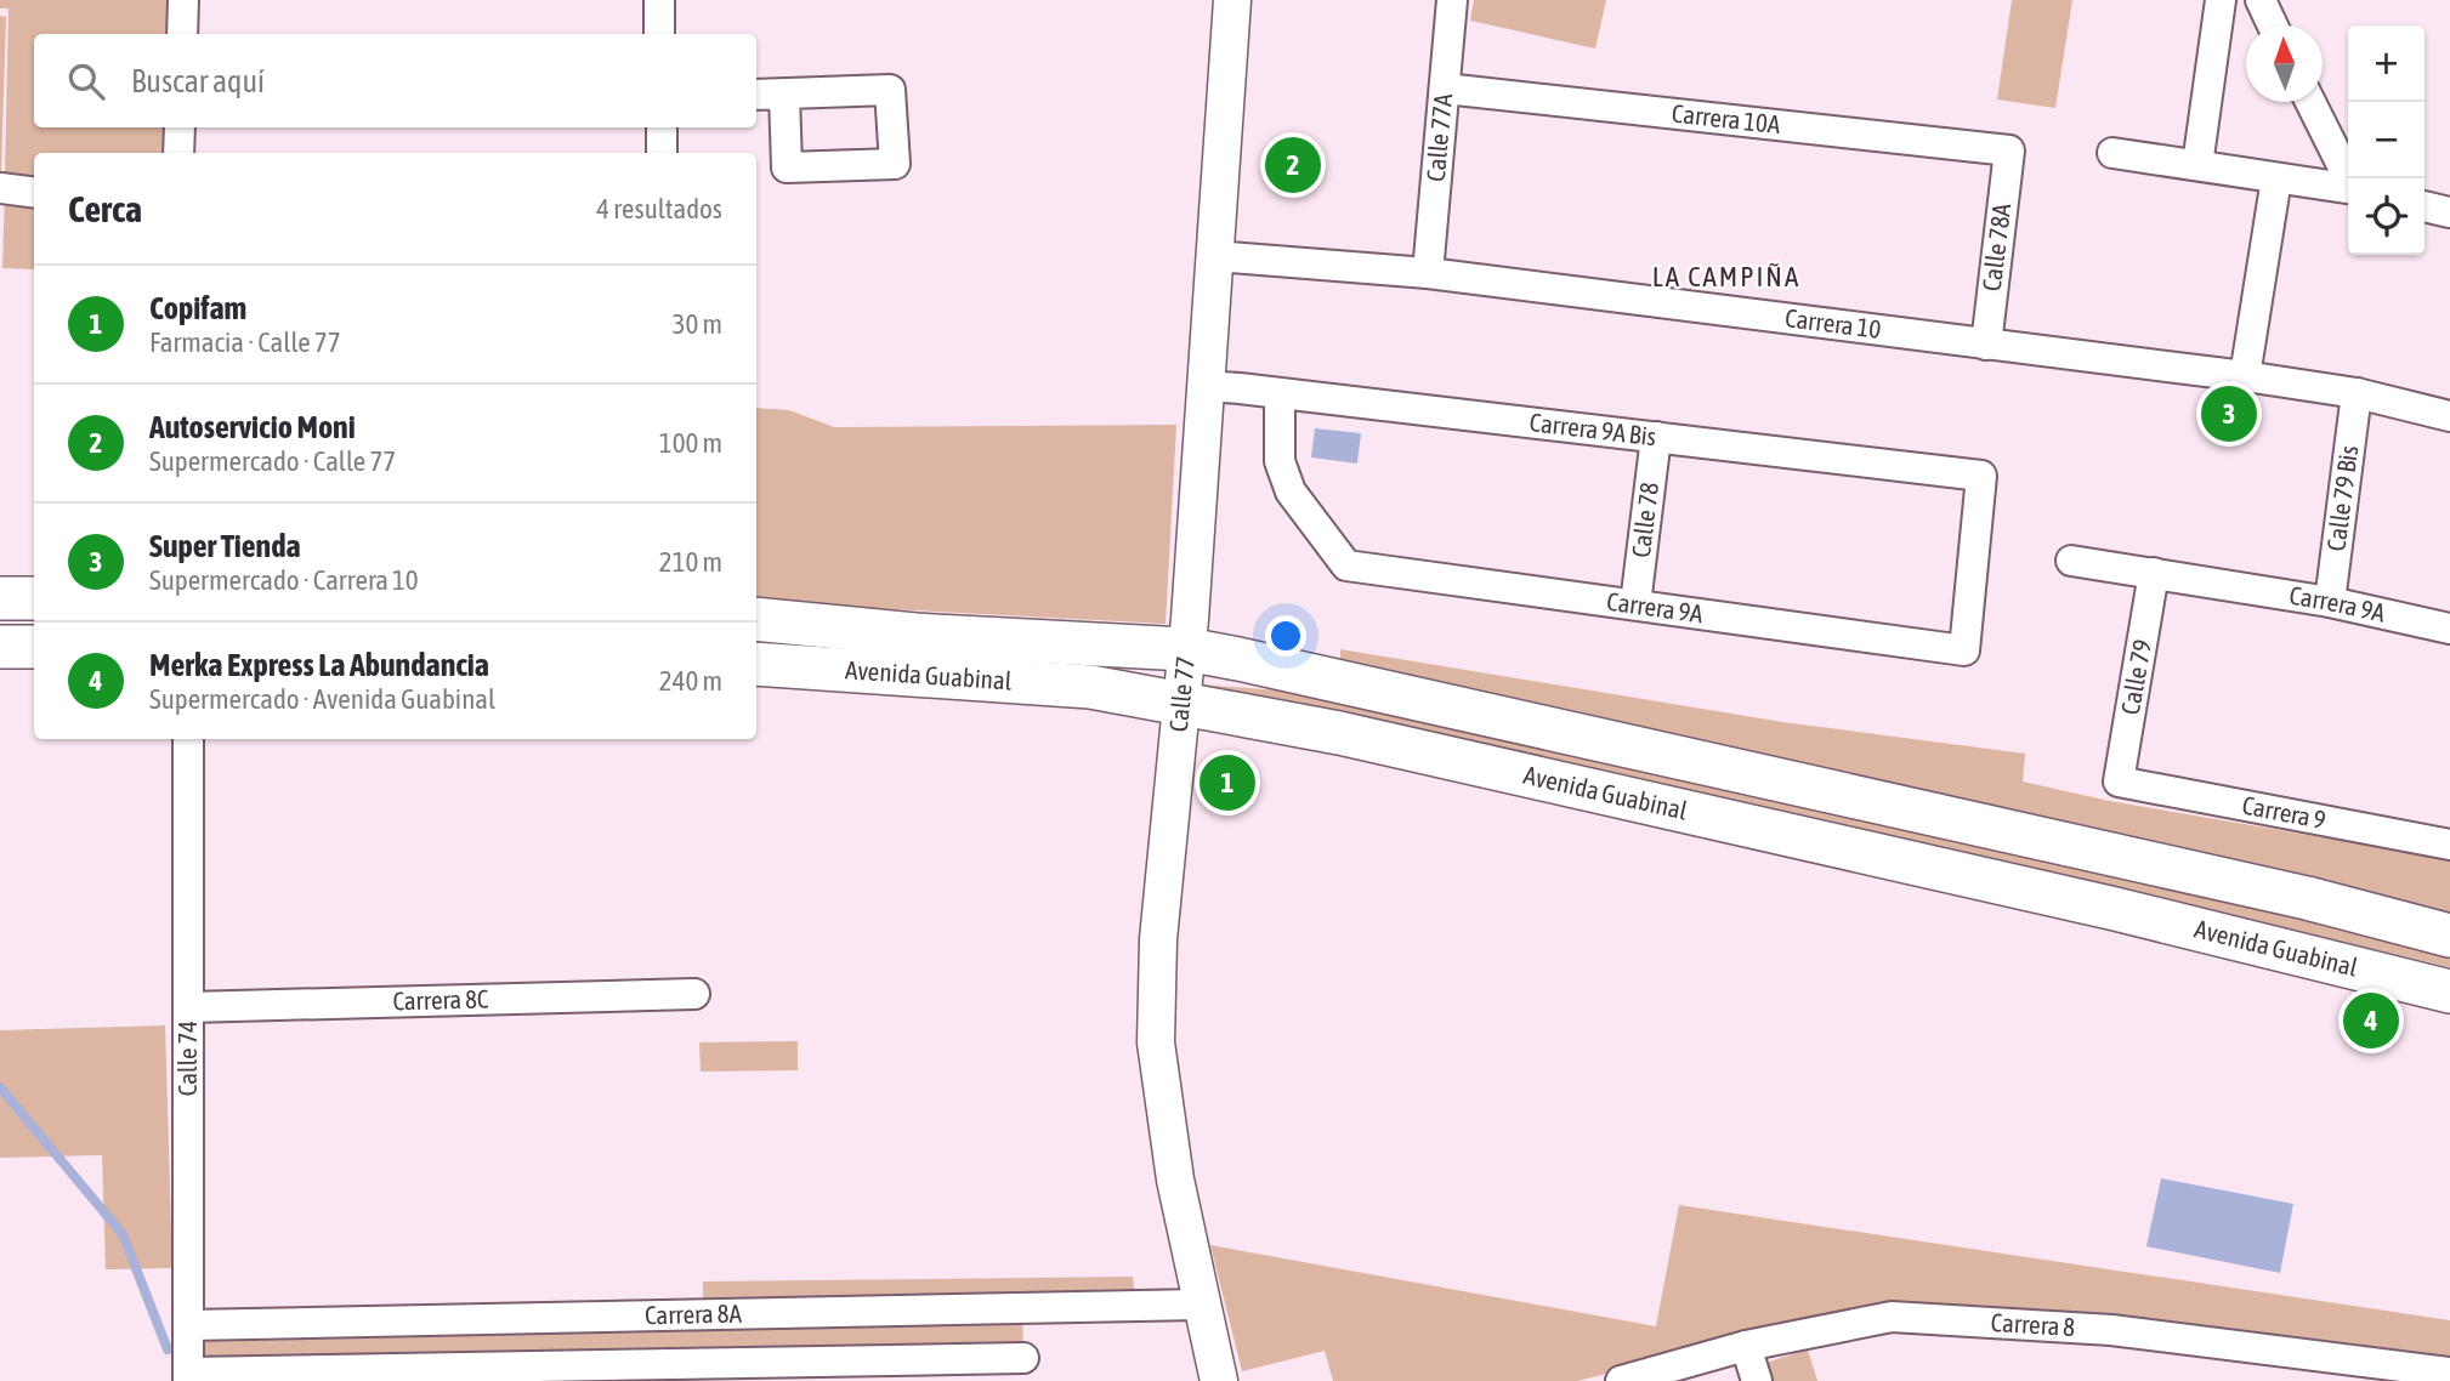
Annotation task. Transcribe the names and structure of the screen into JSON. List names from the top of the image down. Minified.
{"streets":{"main road":["Avenida Guabinal"],"street":["Carrera 10A","Calle 77A","Calle 78A","Carrera 10","Carrera 9A Bis","Calle 79 Bis","Calle 78","Carrera 9A","Calle 79","Calle 77","Carrera 9","Carrera 8C","Calle 74","Carrera 8A","Carrera 8"]},"crossings":[["Carrera 10A","Calle 77A"],["Carrera 10A","Calle 78A"],["Calle 77A","Carrera 10"],["Calle 78A","Carrera 10"],["Carrera 10","Calle 79 Bis"],["Carrera 10","Calle 77"],["Carrera 9A Bis","Calle 78"],["Carrera 9A Bis","Carrera 9A"],["Carrera 9A Bis","Calle 77"],["Calle 79 Bis","Carrera 9A"],["Calle 78","Carrera 9A"],["Carrera 9A","Calle 79"],["Avenida Guabinal","Calle 77"],["Calle 79","Carrera 9"],["Calle 77","Carrera 8A"],["Carrera 8C","Calle 74"],["Calle 74","Carrera 8A"]],"districts":["LA CAMPIÑA"],"north":"top","page":{"map_buttons":["+","−"],"search":"Buscar aquí","pins":["2","3","1","4"],"heading":["Cerca","4 resultados"],"list":[{"mark":"1","name":"Copifam","note":"Farmacia · Calle 77","value":"30 m"},{"mark":"2","name":"Autoservicio Moni","note":"Supermercado · Calle 77","value":"100 m"},{"mark":"3","name":"Super Tienda","note":"Supermercado · Carrera 10","value":"210 m"},{"mark":"4","name":"Merka Express La Abundancia","note":"Supermercado · Avenida Guabinal","value":"240 m"}]}}
